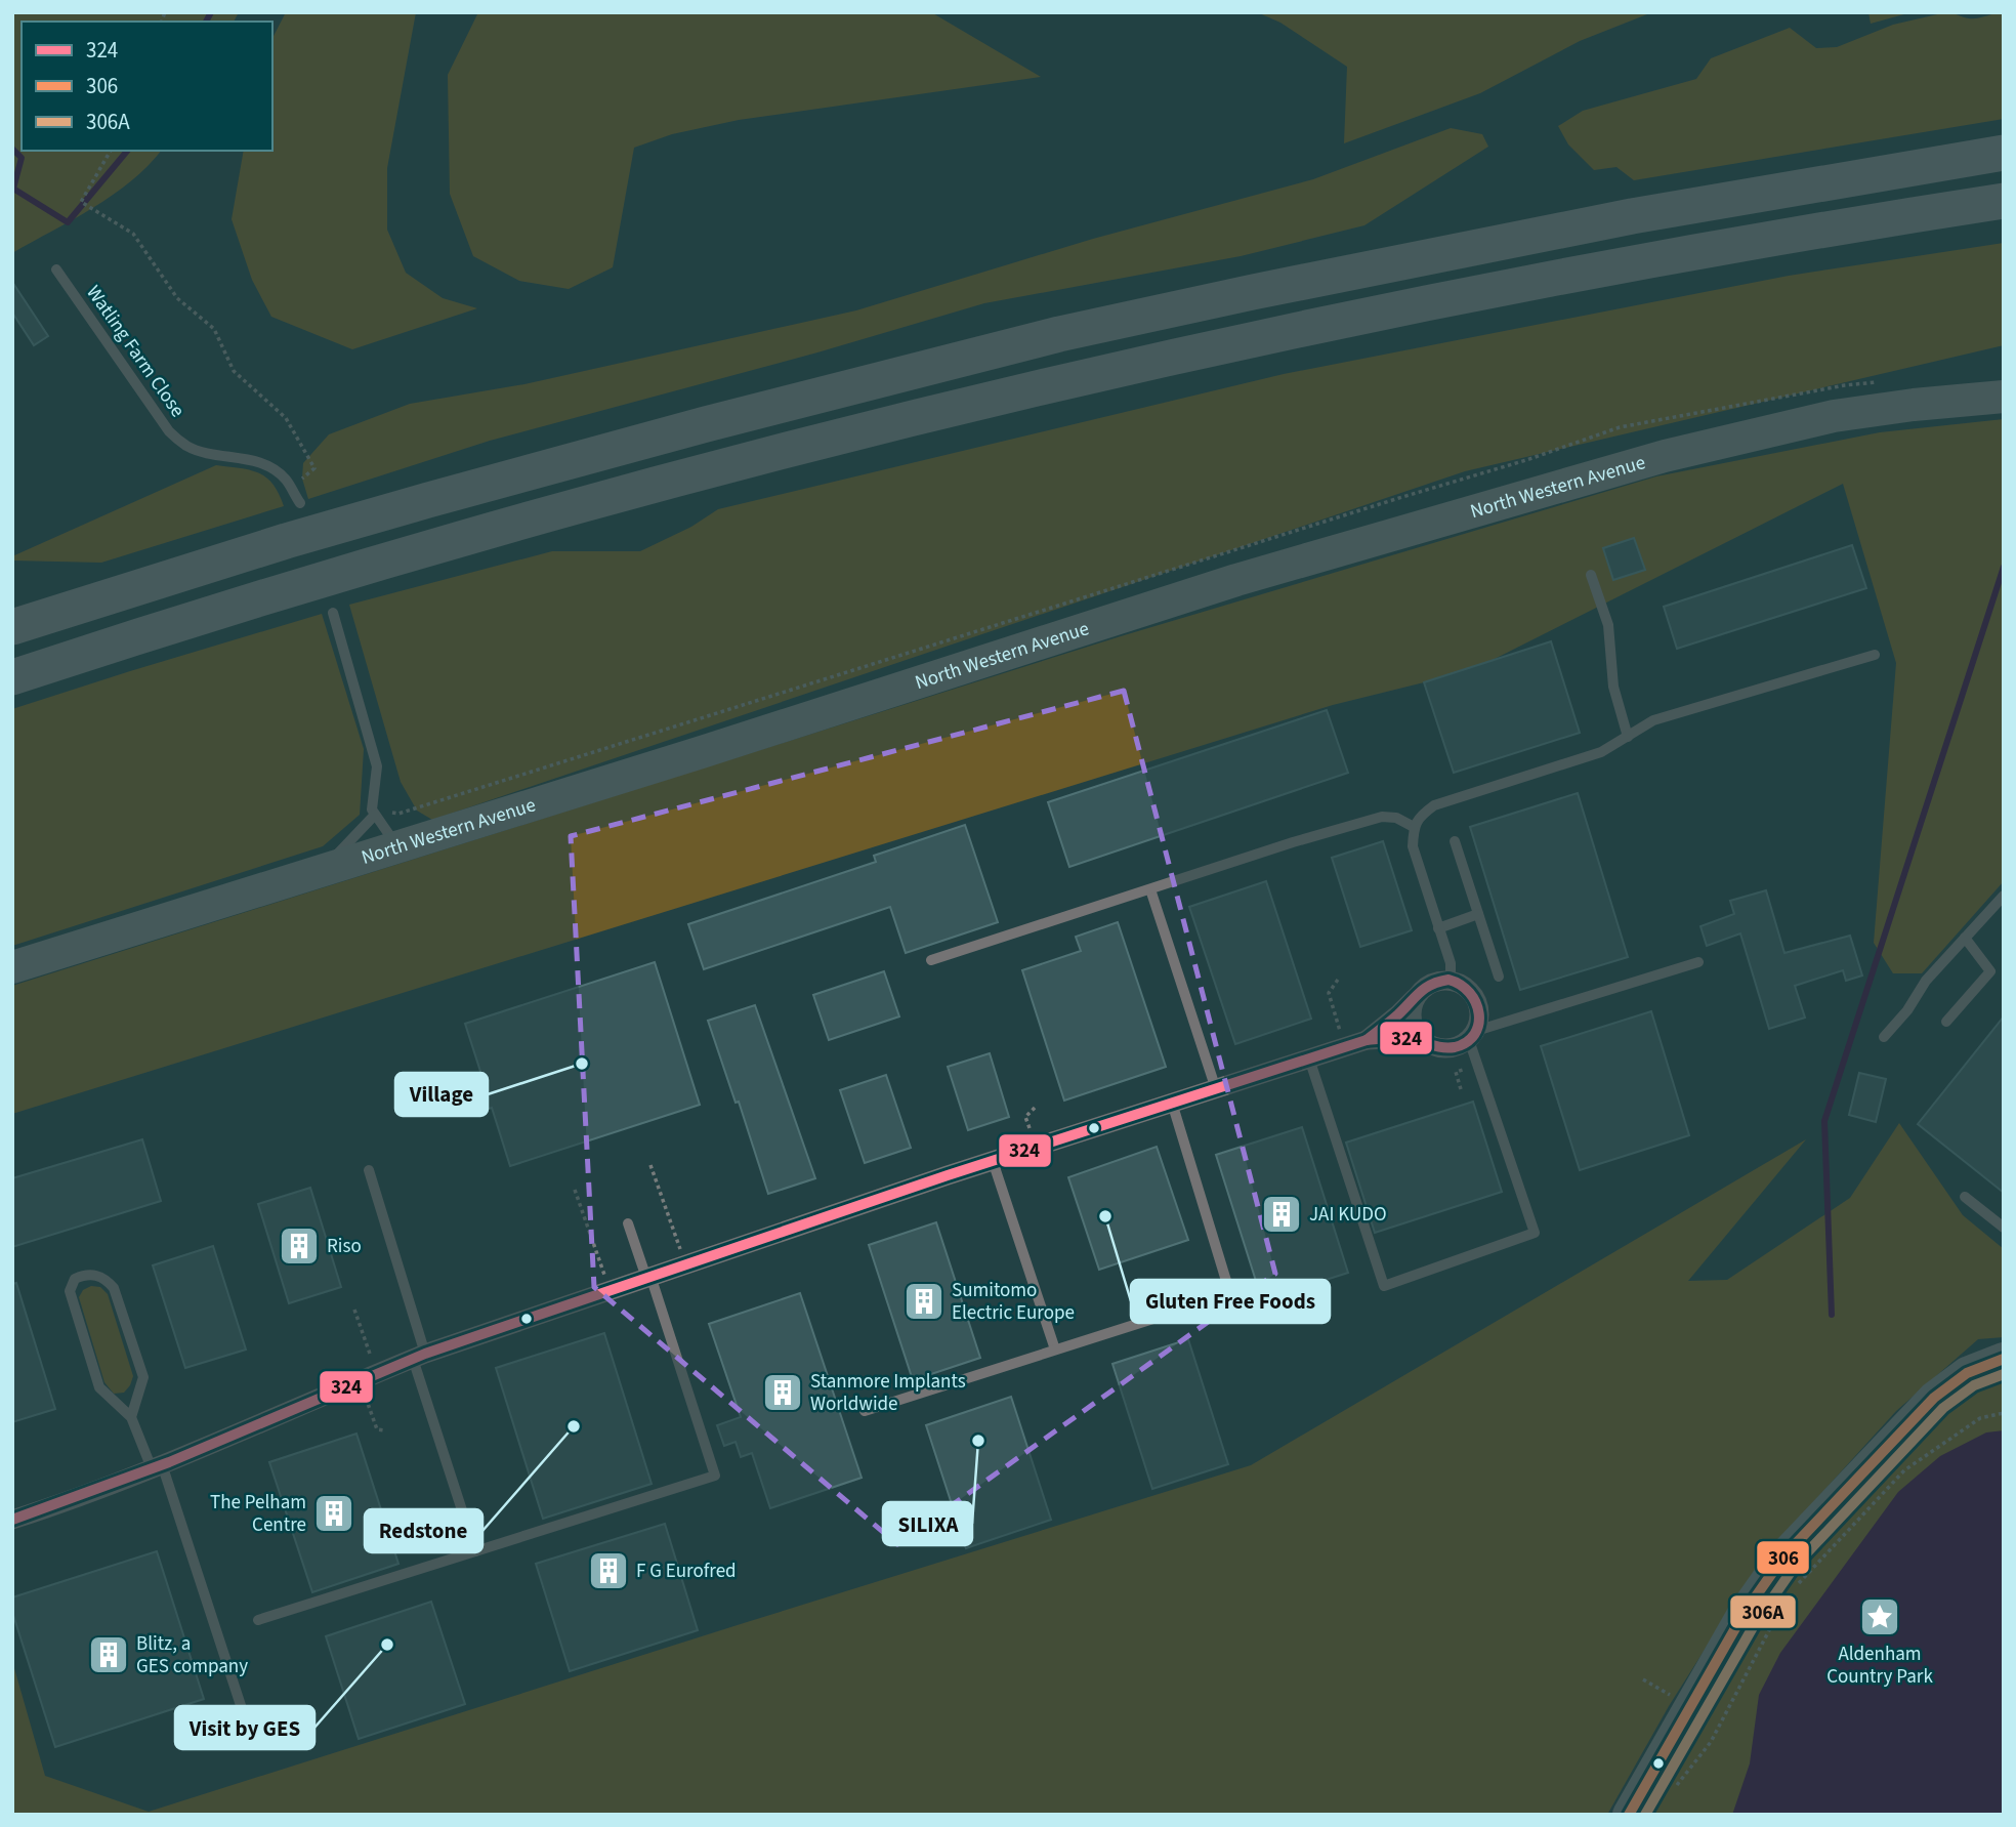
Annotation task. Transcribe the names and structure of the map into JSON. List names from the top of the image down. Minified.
{"streets":{"highway":["North Western Avenue"],"lane":["Watling Farm Close"]},"places":{"other":["Village","Gluten Free Foods","Redstone","SILIXA","Visit by GES"],"building":["JAI KUDO","Riso","Sumitomo Electric Europe","Stanmore Implants Worldwide","The Pelham Centre","F G Eurofred","Blitz, a GES company"],"place":["Aldenham Country Park"]},"lines":["transit line 324","transit line 306","transit line 306A"],"legend":["324","306","306A"]}
